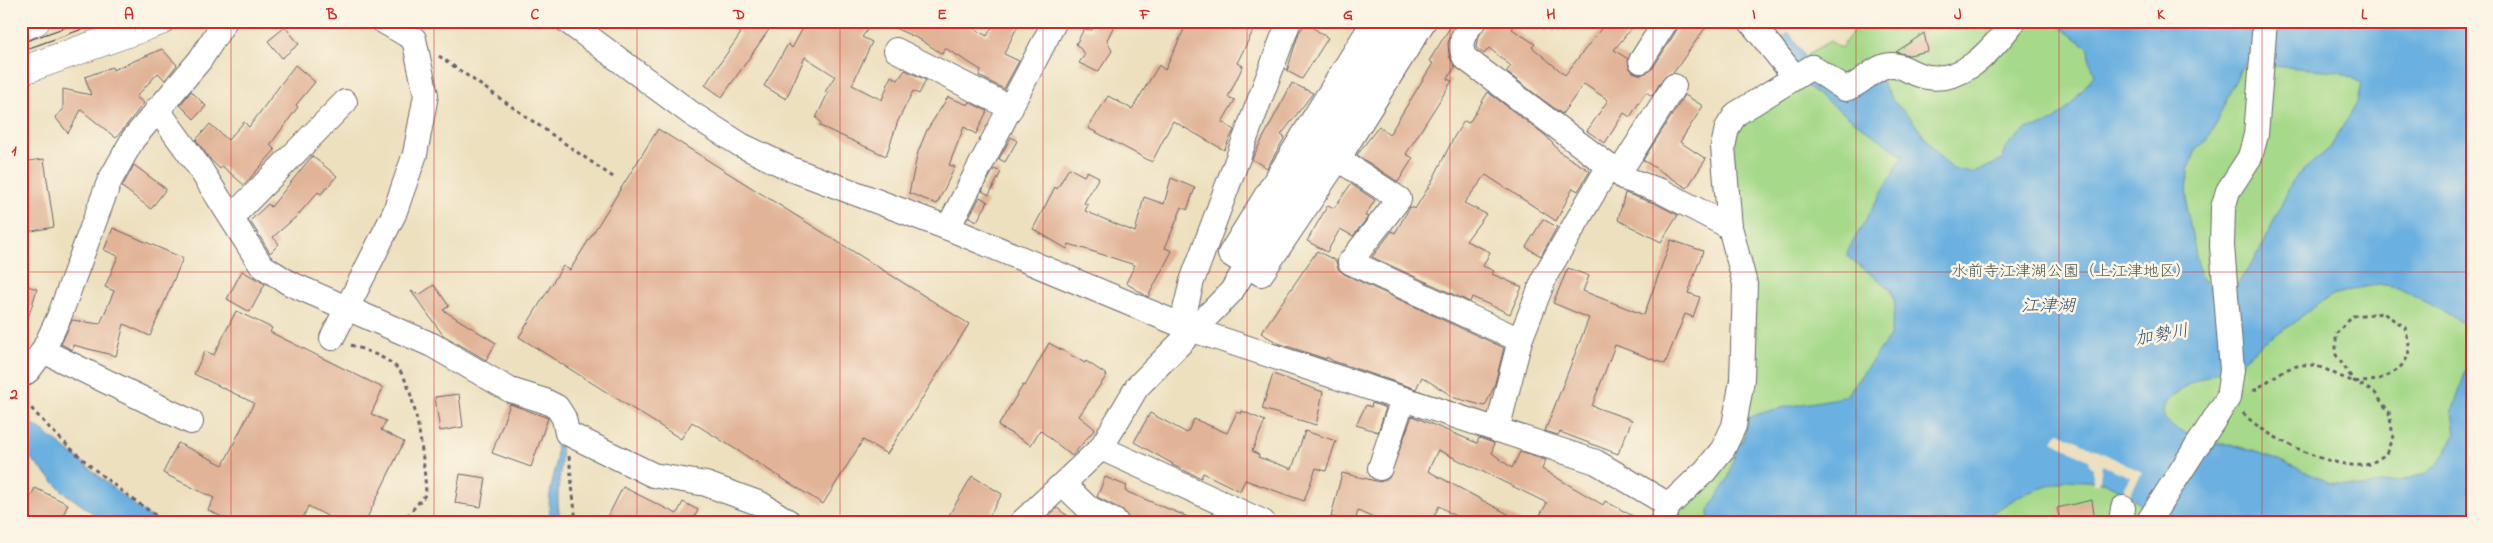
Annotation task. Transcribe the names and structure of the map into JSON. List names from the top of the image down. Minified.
{"water":["江津湖","加勢川"],"parks":["水前寺江津湖公園（上江津地区）"],"grid":{"columns":["A","B","C","D","E","F","G","H","I","J","K","L"],"rows":["1","2"]}}
